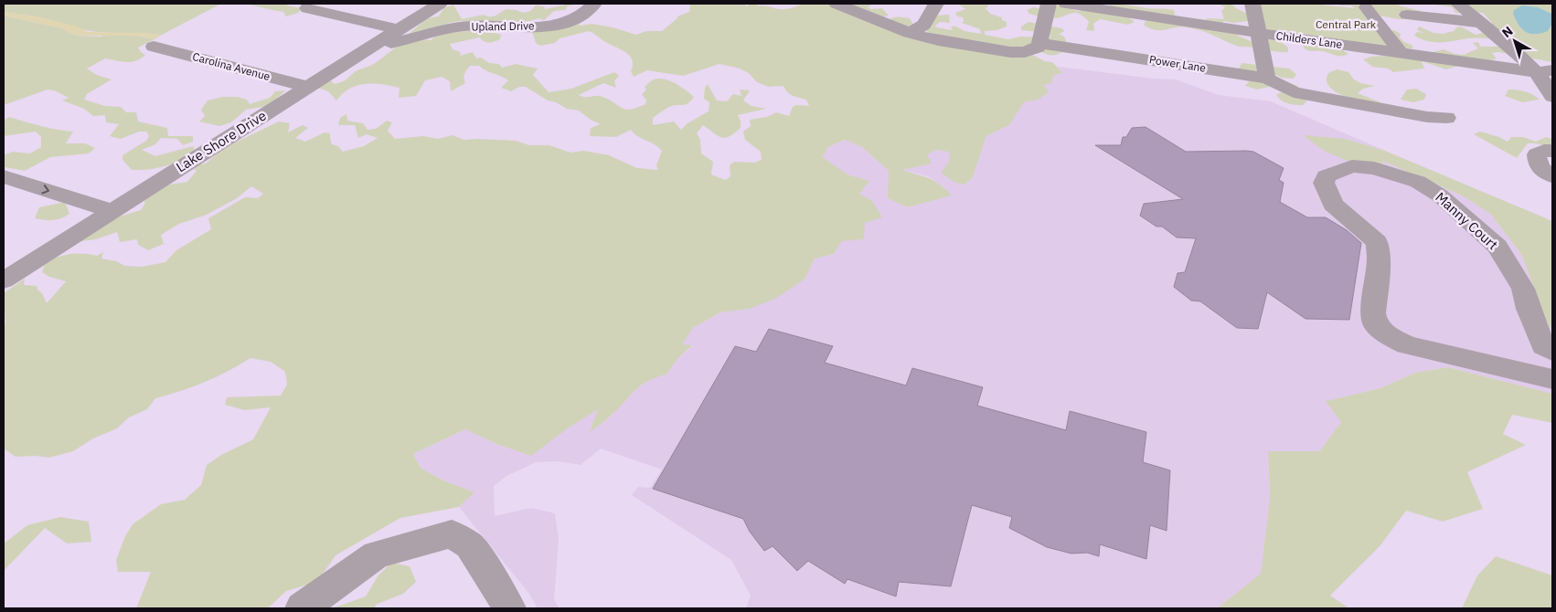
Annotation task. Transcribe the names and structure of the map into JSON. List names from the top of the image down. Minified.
{"streets":{"street":["Upland Drive","Childers Lane","Power Lane","Carolina Avenue","Lake Shore Drive","Manny Court"]},"crossings":[["Upland Drive","Lake Shore Drive"],["Carolina Avenue","Lake Shore Drive"]],"parks":["Central Park"],"north":"top left"}
